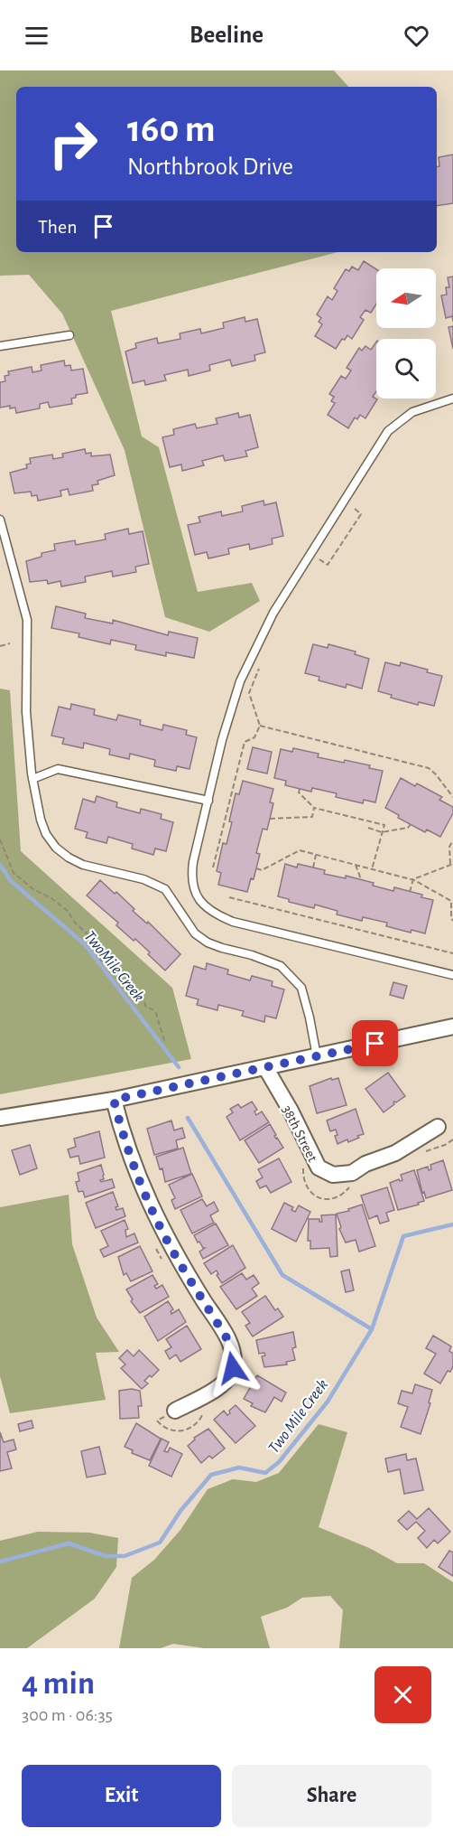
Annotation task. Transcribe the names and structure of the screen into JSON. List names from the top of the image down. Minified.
{"streets":{"street":["38th Street"]},"water":["TwoMile Creek","Two Mile Creek"],"north":"left","page":{"header":"Beeline","turn":["160 m","Northbrook Drive"],"then":"Then","heading":["4 min","300 m · 06:35"],"buttons":["Exit","Share"]}}
